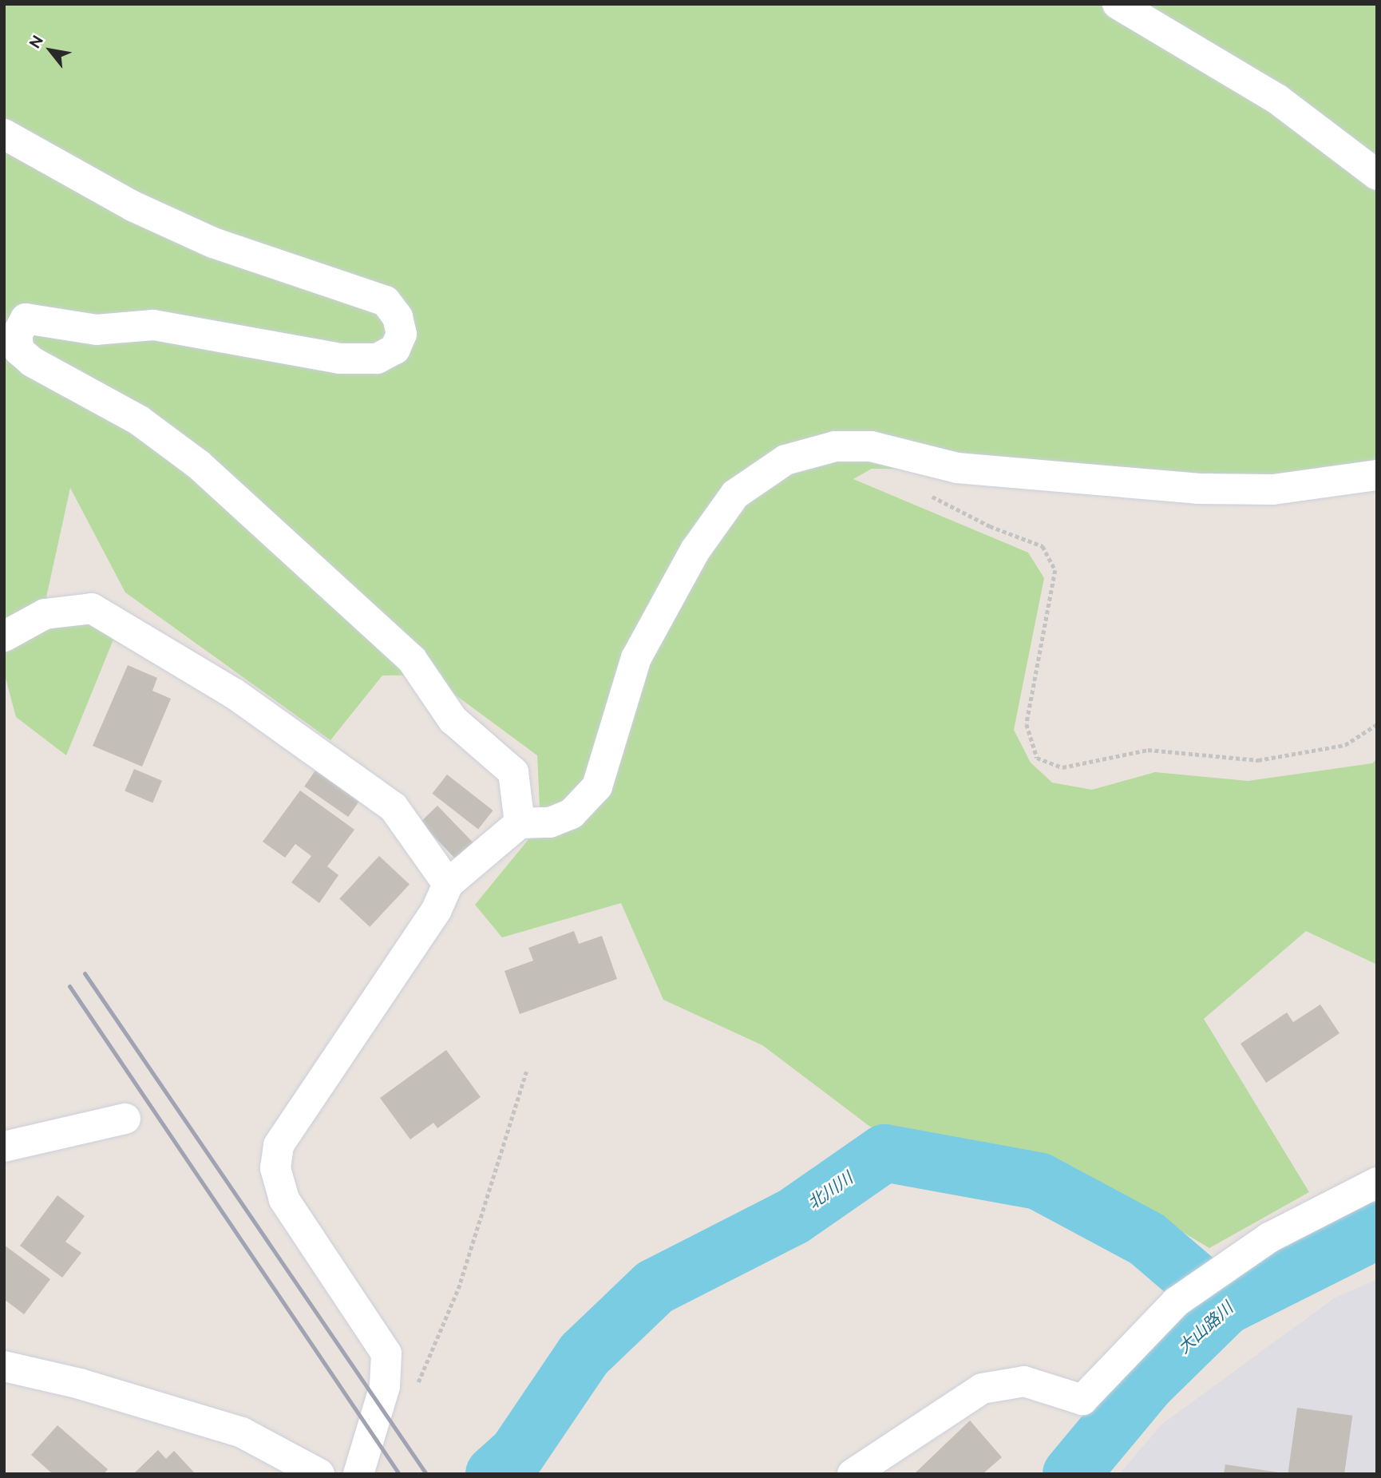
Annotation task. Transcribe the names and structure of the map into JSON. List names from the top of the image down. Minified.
{"water":["北川川","大山路川"],"north":"top left"}
